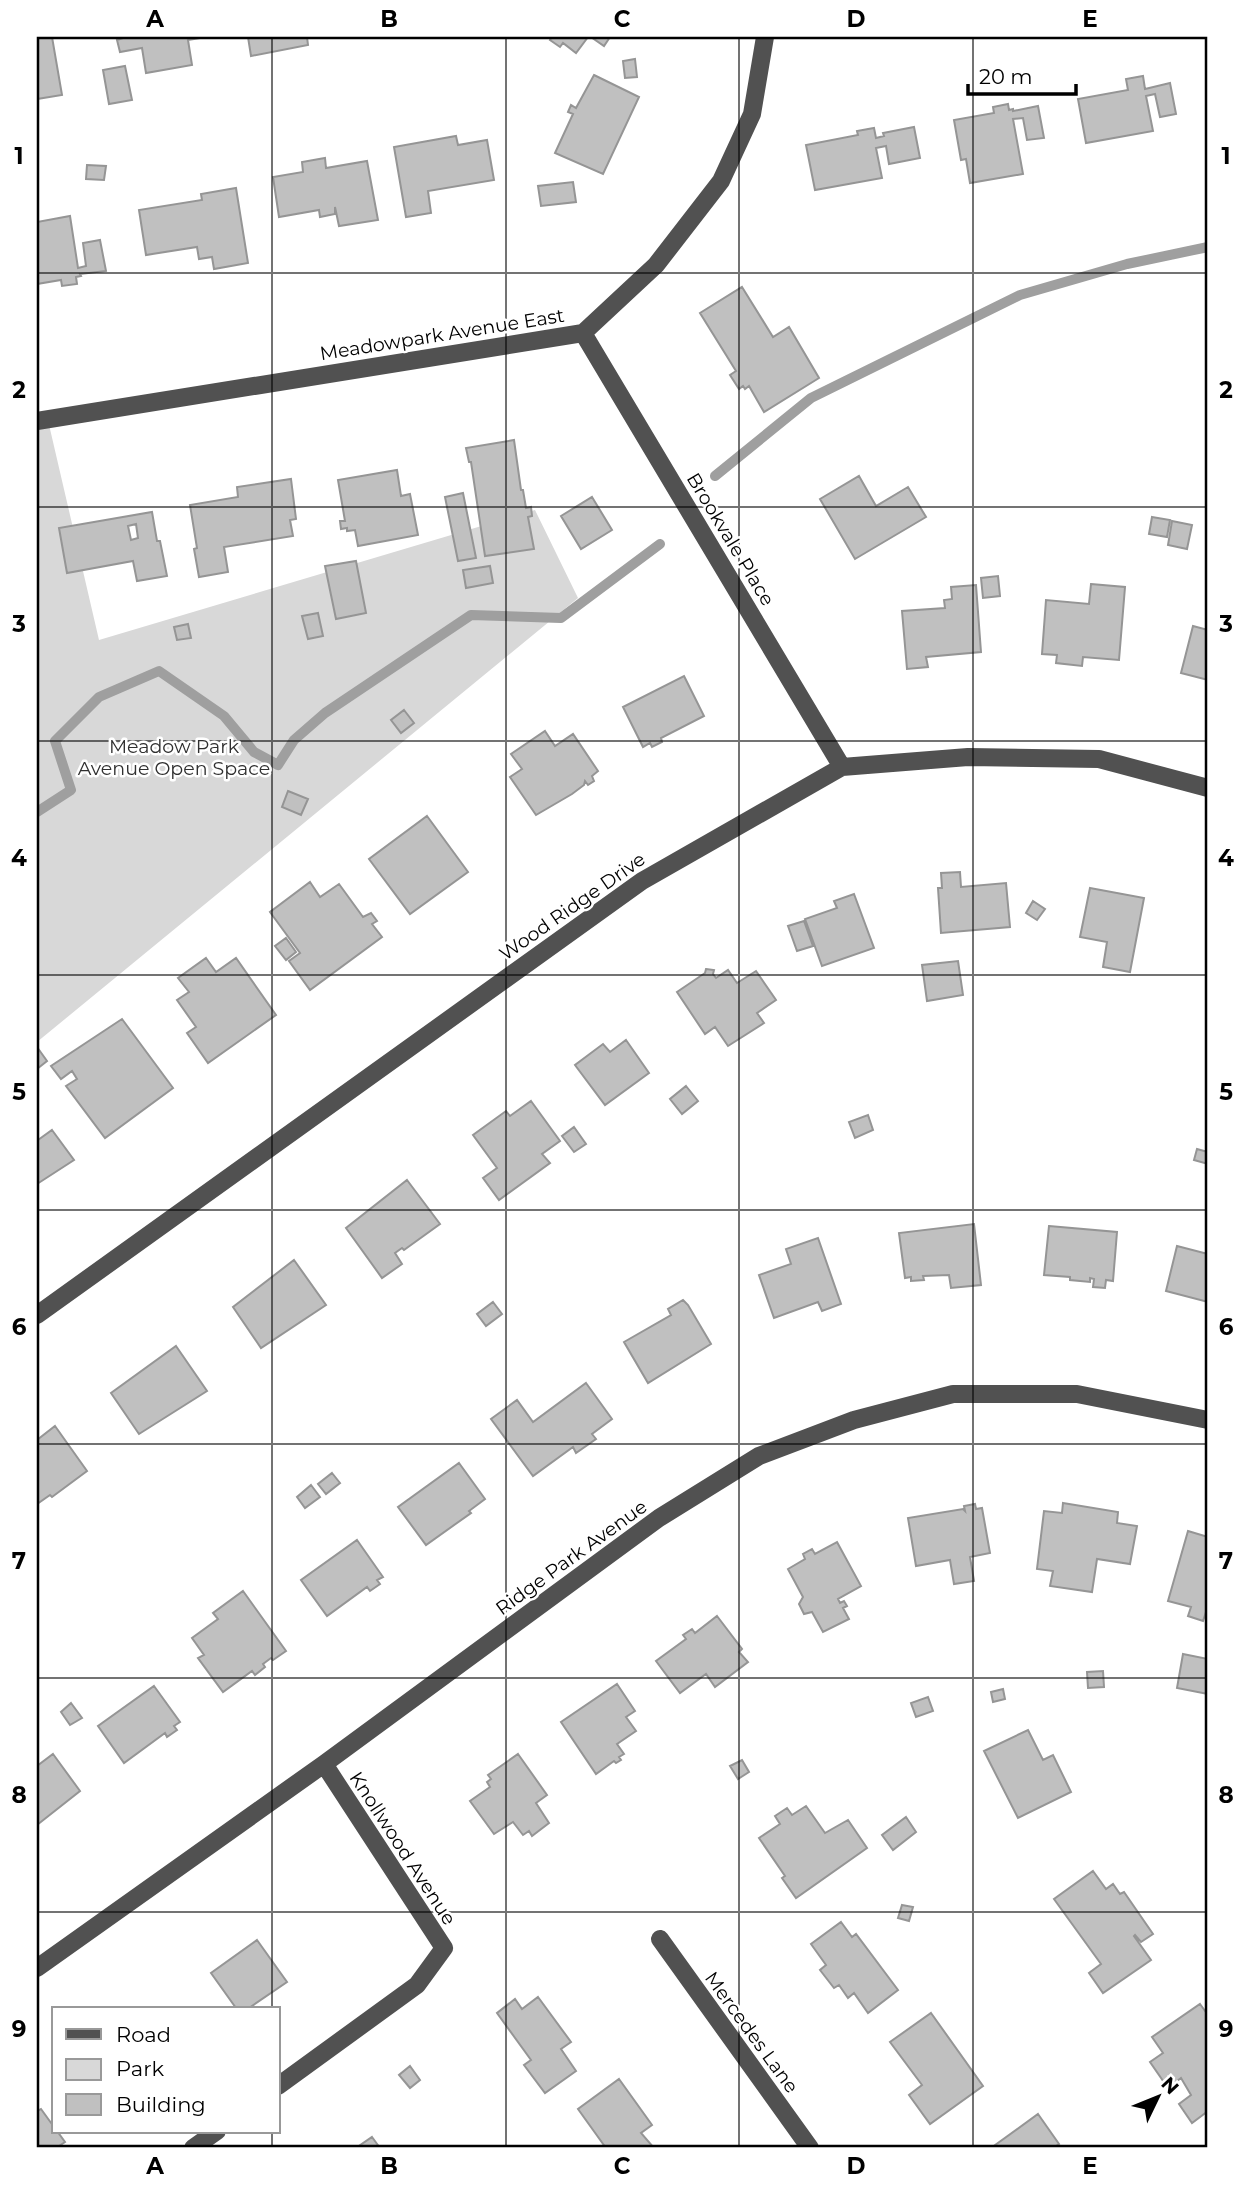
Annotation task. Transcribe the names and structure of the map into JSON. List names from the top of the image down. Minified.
{"streets":{"street":["Meadowpark Avenue East","Brookvale Place","Wood Ridge Drive","Ridge Park Avenue","Knollwood Avenue","Mercedes Lane"]},"crossings":[["Meadowpark Avenue East","Brookvale Place"],["Brookvale Place","Wood Ridge Drive"],["Ridge Park Avenue","Knollwood Avenue"]],"parks":["Meadow Park Avenue Open Space"],"legend":["Road","Park","Building"],"scale_bar":"20 m","north":"top right","grid":{"columns":["A","B","C","D","E"],"rows":["1","2","3","4","5","6","7","8","9"]}}
